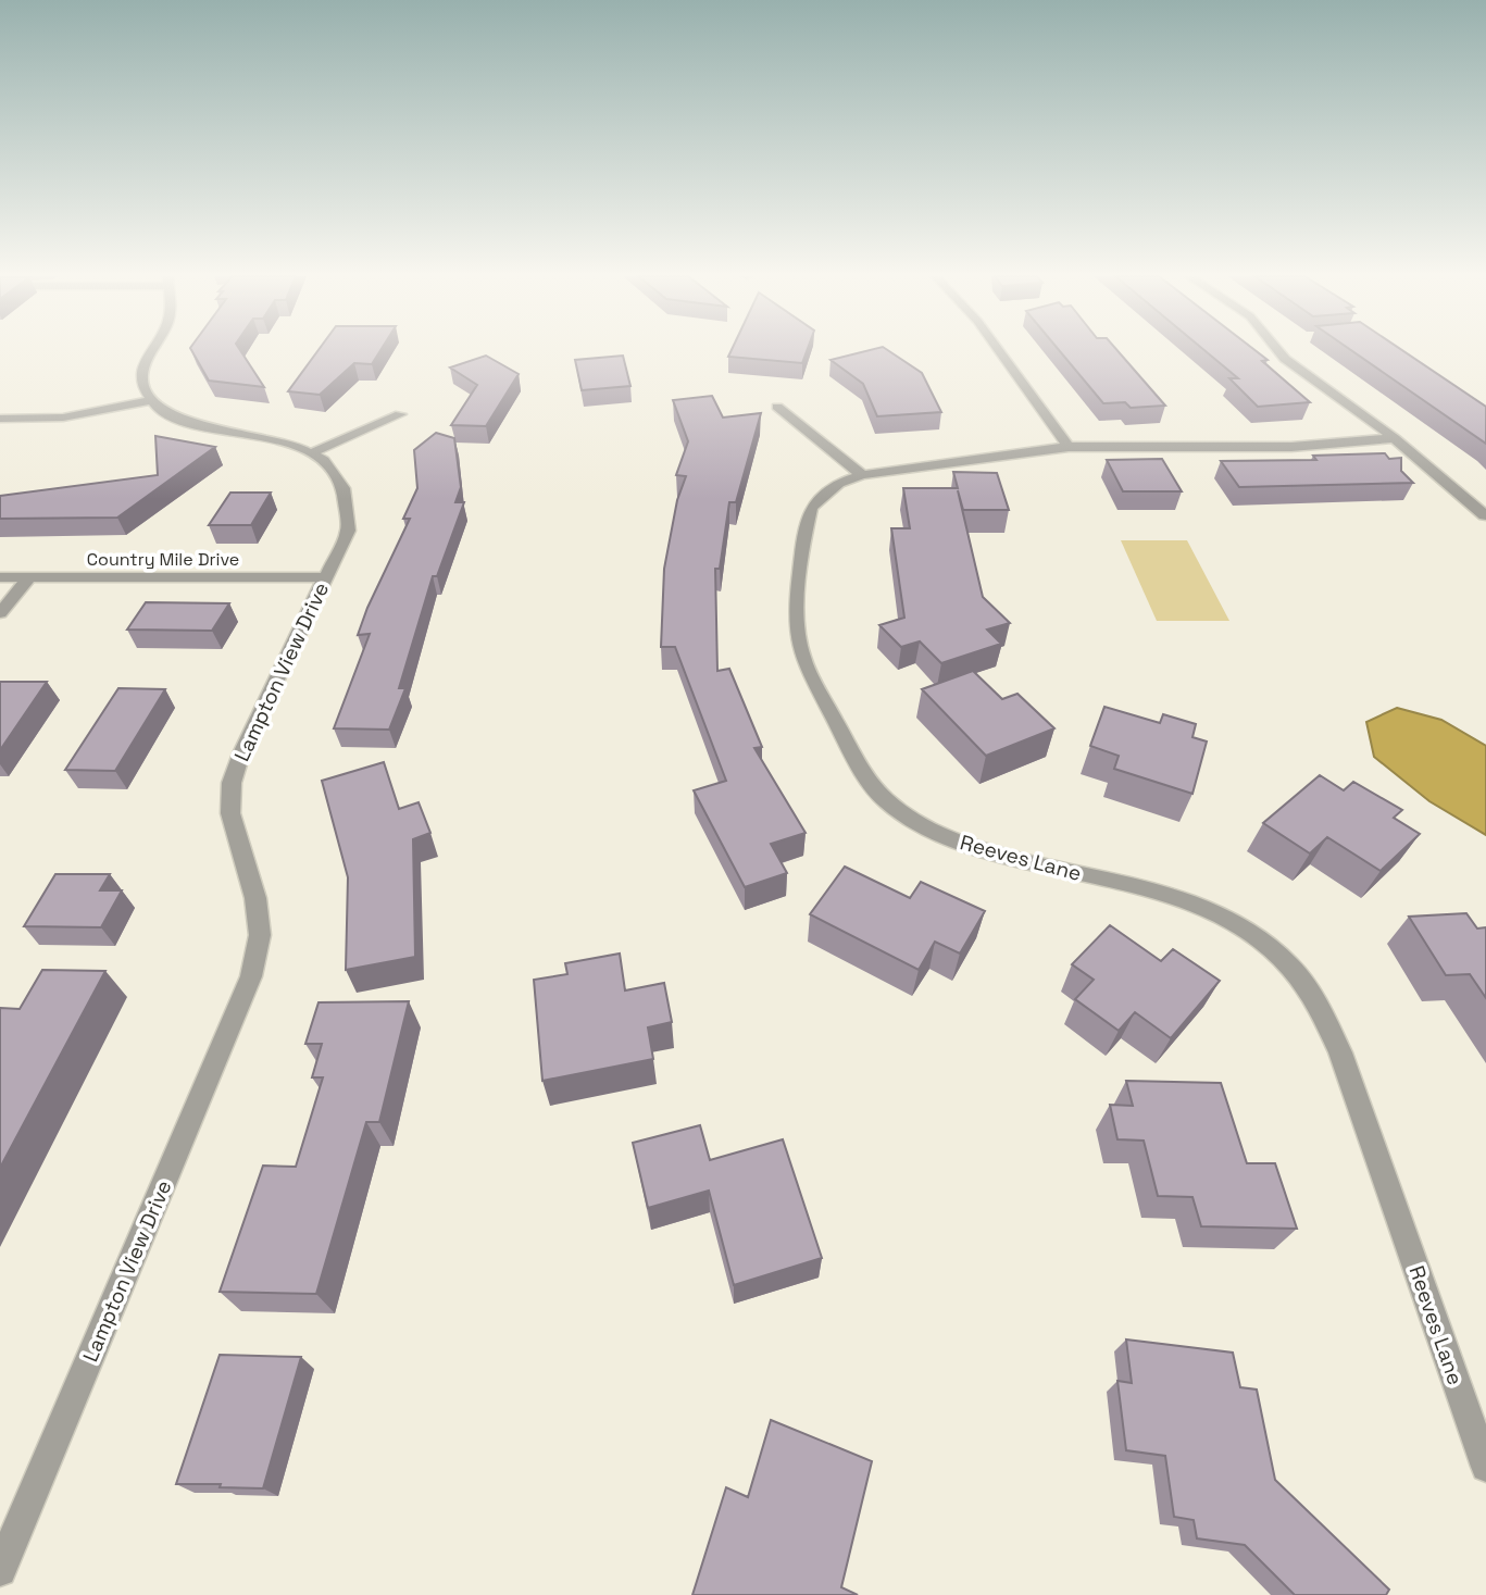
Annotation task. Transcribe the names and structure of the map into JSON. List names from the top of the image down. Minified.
{"streets":{"street":["Country Mile Drive","Lampton View Drive","Reeves Lane"]},"crossings":[["Country Mile Drive","Lampton View Drive"]]}
